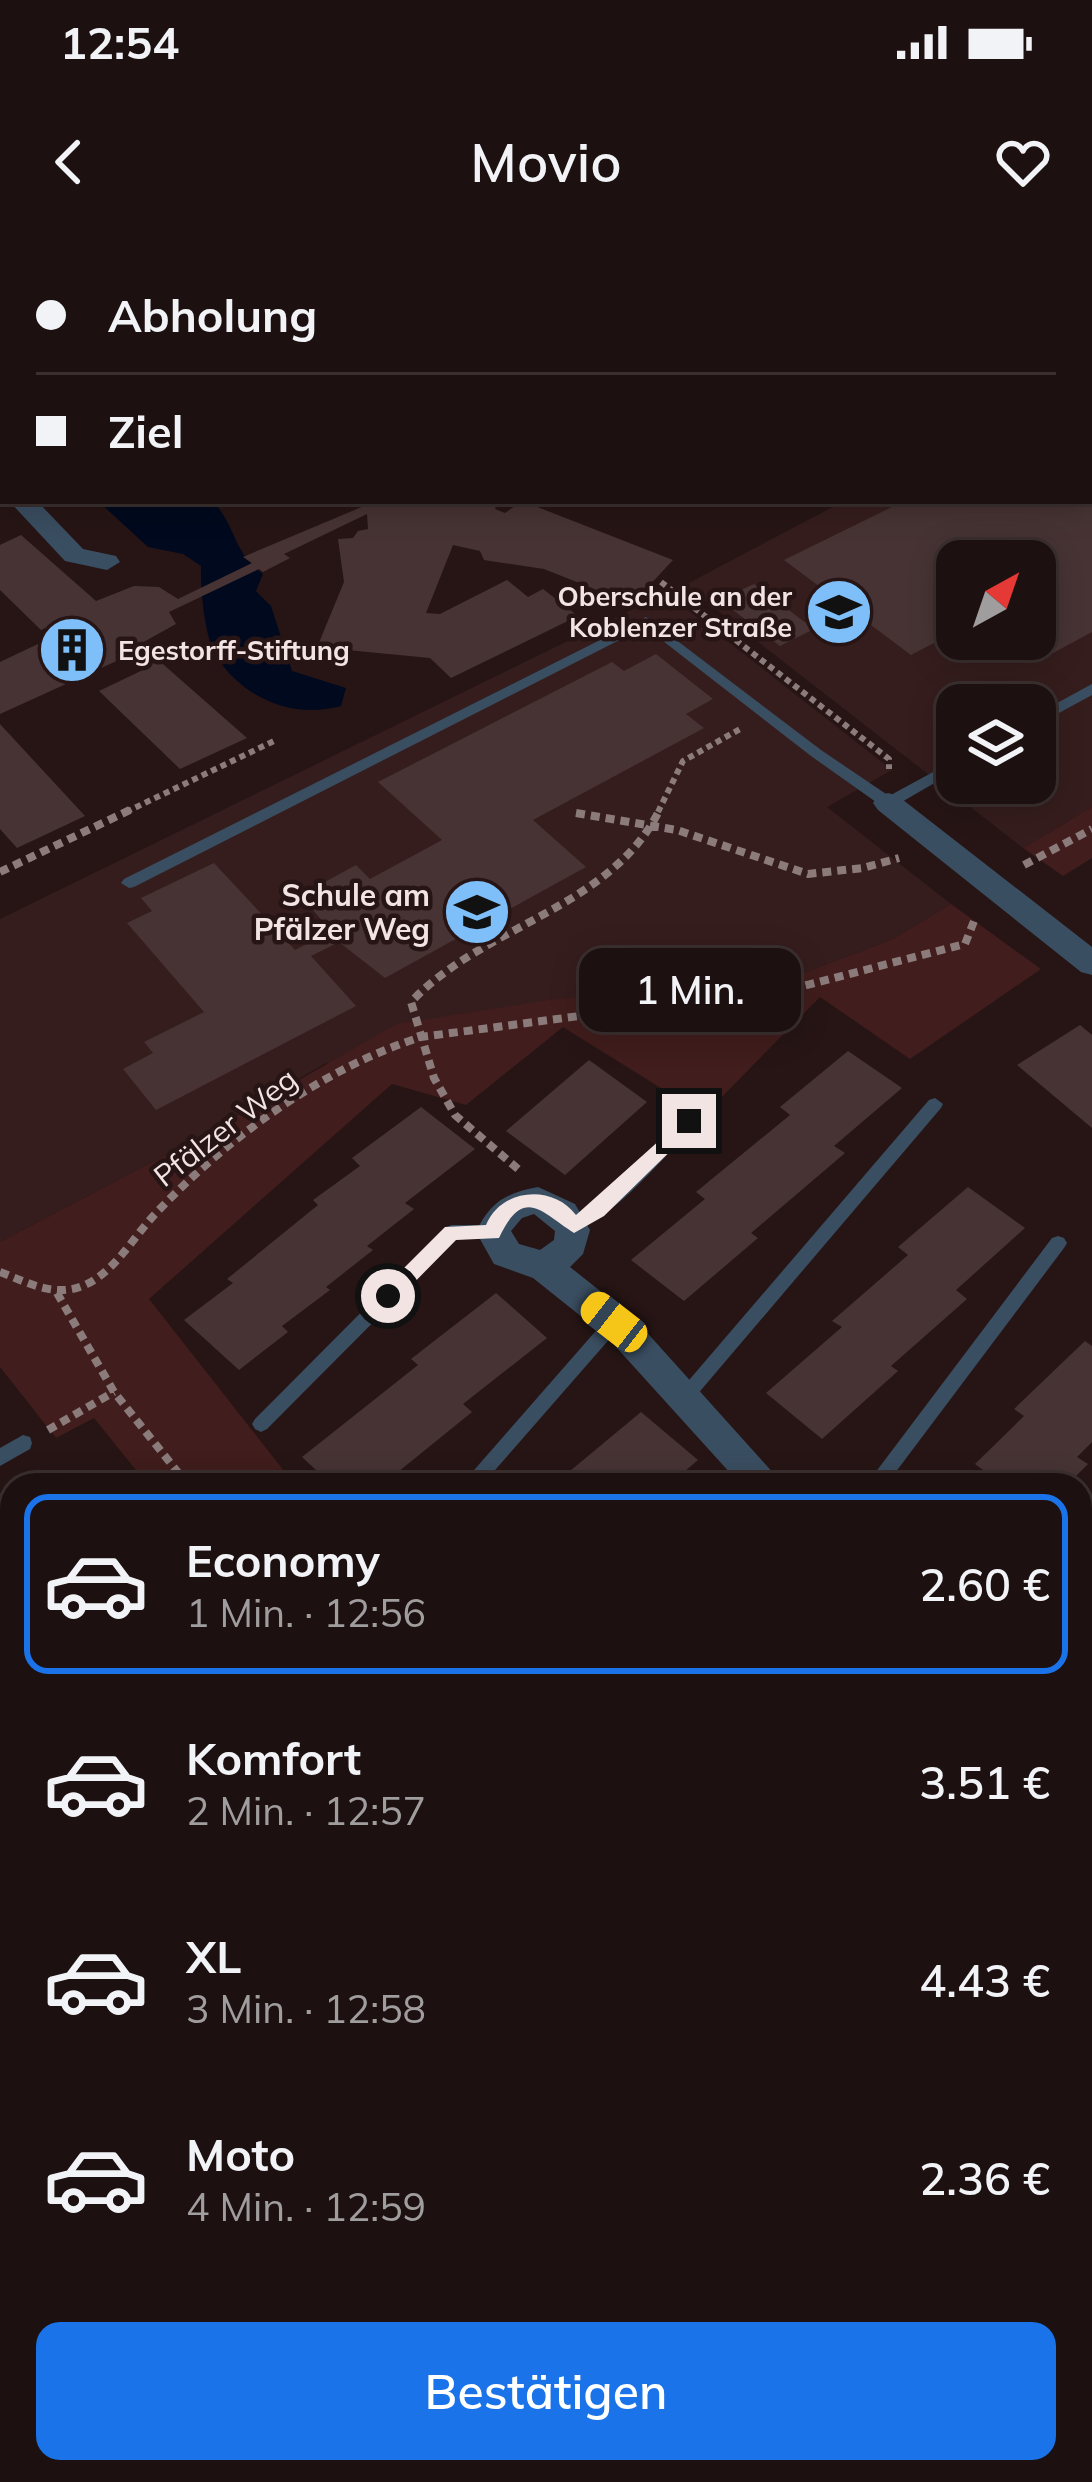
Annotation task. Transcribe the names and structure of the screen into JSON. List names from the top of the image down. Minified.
{"streets":{"path":["Pfälzer Weg"]},"places":{"school or university":["Oberschule an der Koblenzer Straße","Schule am Pfälzer Weg"],"building":["Egestorff-Stiftung"]},"north":"top right","page":{"status":"12:54","header":"Movio","banner":["Abholung","Ziel"],"bubble":"1 Min.","list":[{"name":"Economy","note":"1 Min. · 12:56","value":"2.60 €"},{"name":"Komfort","note":"2 Min. · 12:57","value":"3.51 €"},{"name":"XL","note":"3 Min. · 12:58","value":"4.43 €"},{"name":"Moto","note":"4 Min. · 12:59","value":"2.36 €"}],"buttons":"Bestätigen"}}
